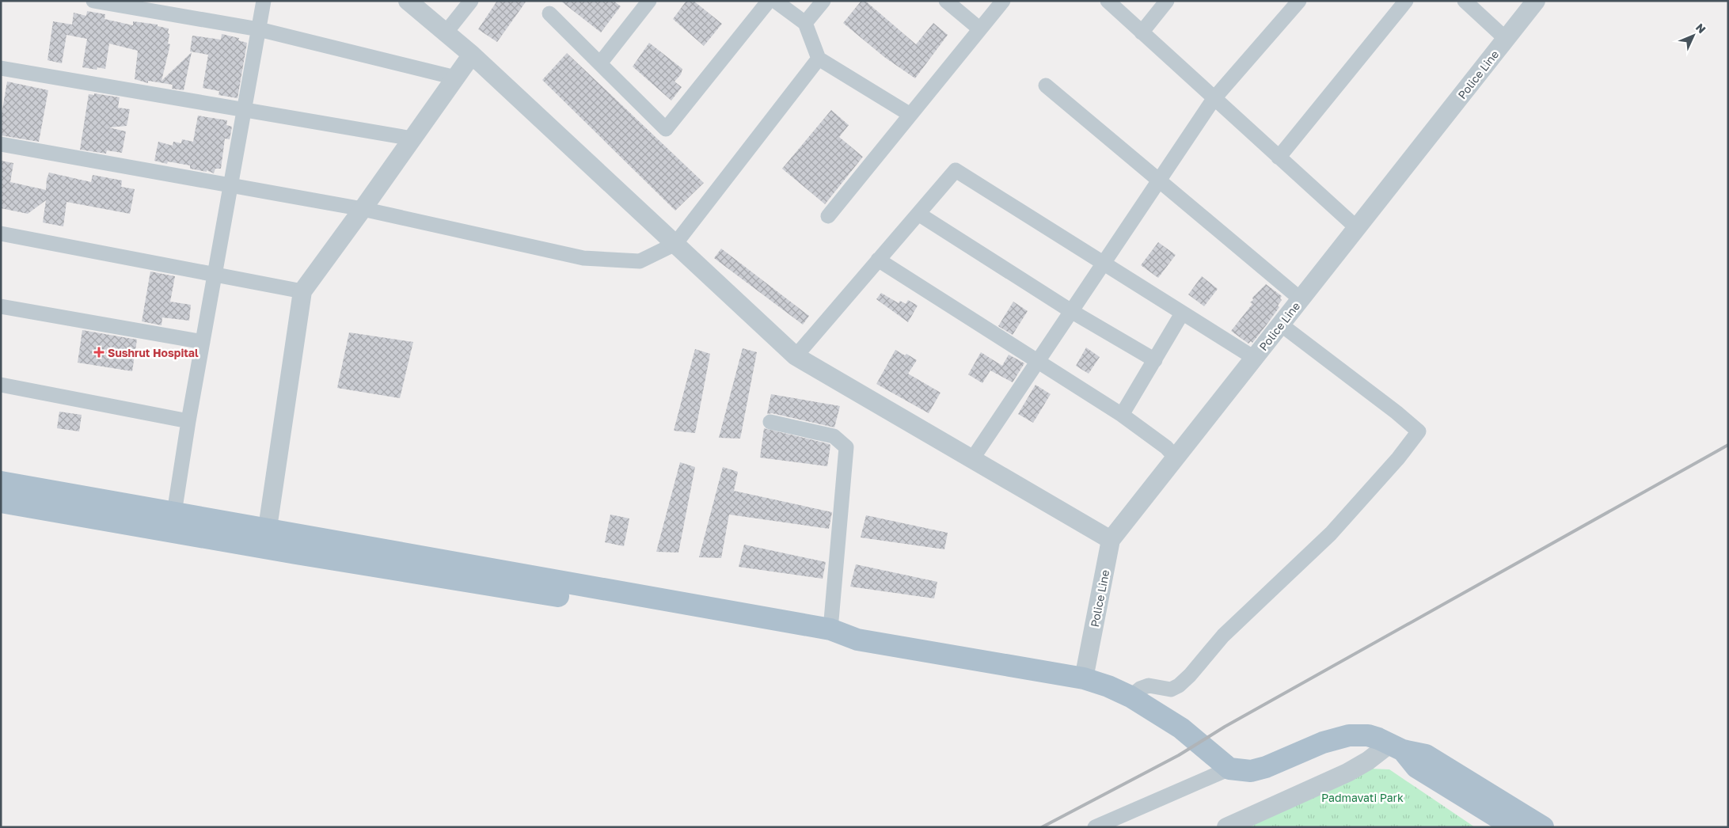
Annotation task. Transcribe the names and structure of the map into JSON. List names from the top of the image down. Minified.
{"streets":{"street":["Police Line"]},"parks":["Padmavati Park"],"places":{"health":["Sushrut Hospital"]},"north":"top right"}
